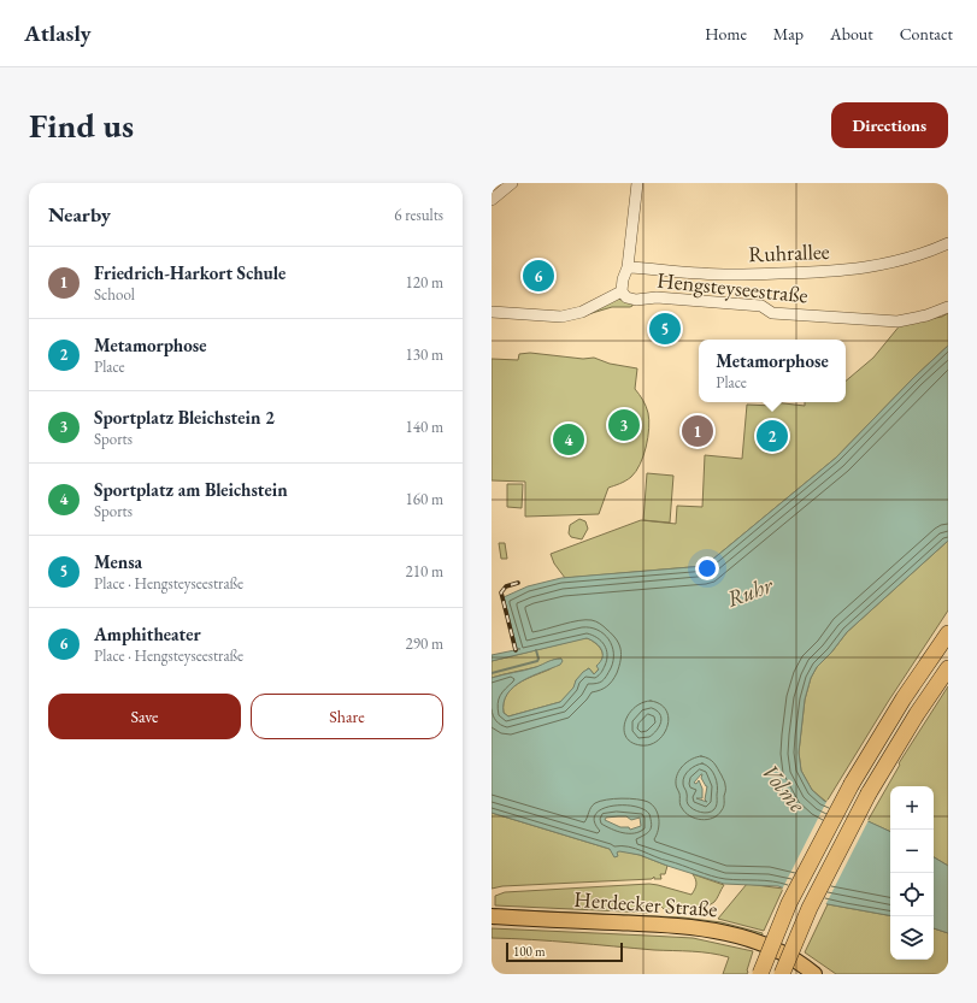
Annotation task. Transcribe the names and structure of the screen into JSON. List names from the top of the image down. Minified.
{"streets":{"main road":["Herdecker Straße"],"street":["Ruhrallee","Hengsteyseestraße"]},"water":["Ruhr","Volme"],"scale_bar":"100 m","page":{"header":"Atlasly","nav":["Home","Map","About","Contact"],"buttons":["Directions",["Save","Share"]],"title":"Find us","heading":["Nearby","6 results"],"list":[{"mark":"1","name":"Friedrich-Harkort Schule","note":"School","value":"120 m"},{"mark":"2","name":"Metamorphose","note":"Place","value":"130 m"},{"mark":"3","name":"Sportplatz Bleichstein 2","note":"Sports","value":"140 m"},{"mark":"4","name":"Sportplatz am Bleichstein","note":"Sports","value":"160 m"},{"mark":"5","name":"Mensa","note":"Place · Hengsteyseestraße","value":"210 m"},{"mark":"6","name":"Amphitheater","note":"Place · Hengsteyseestraße","value":"290 m"}],"pins":["6","5","3","1","2","4"],"popup":["Metamorphose","Place"],"map_buttons":["+","−"],"scale":"100 m"}}
